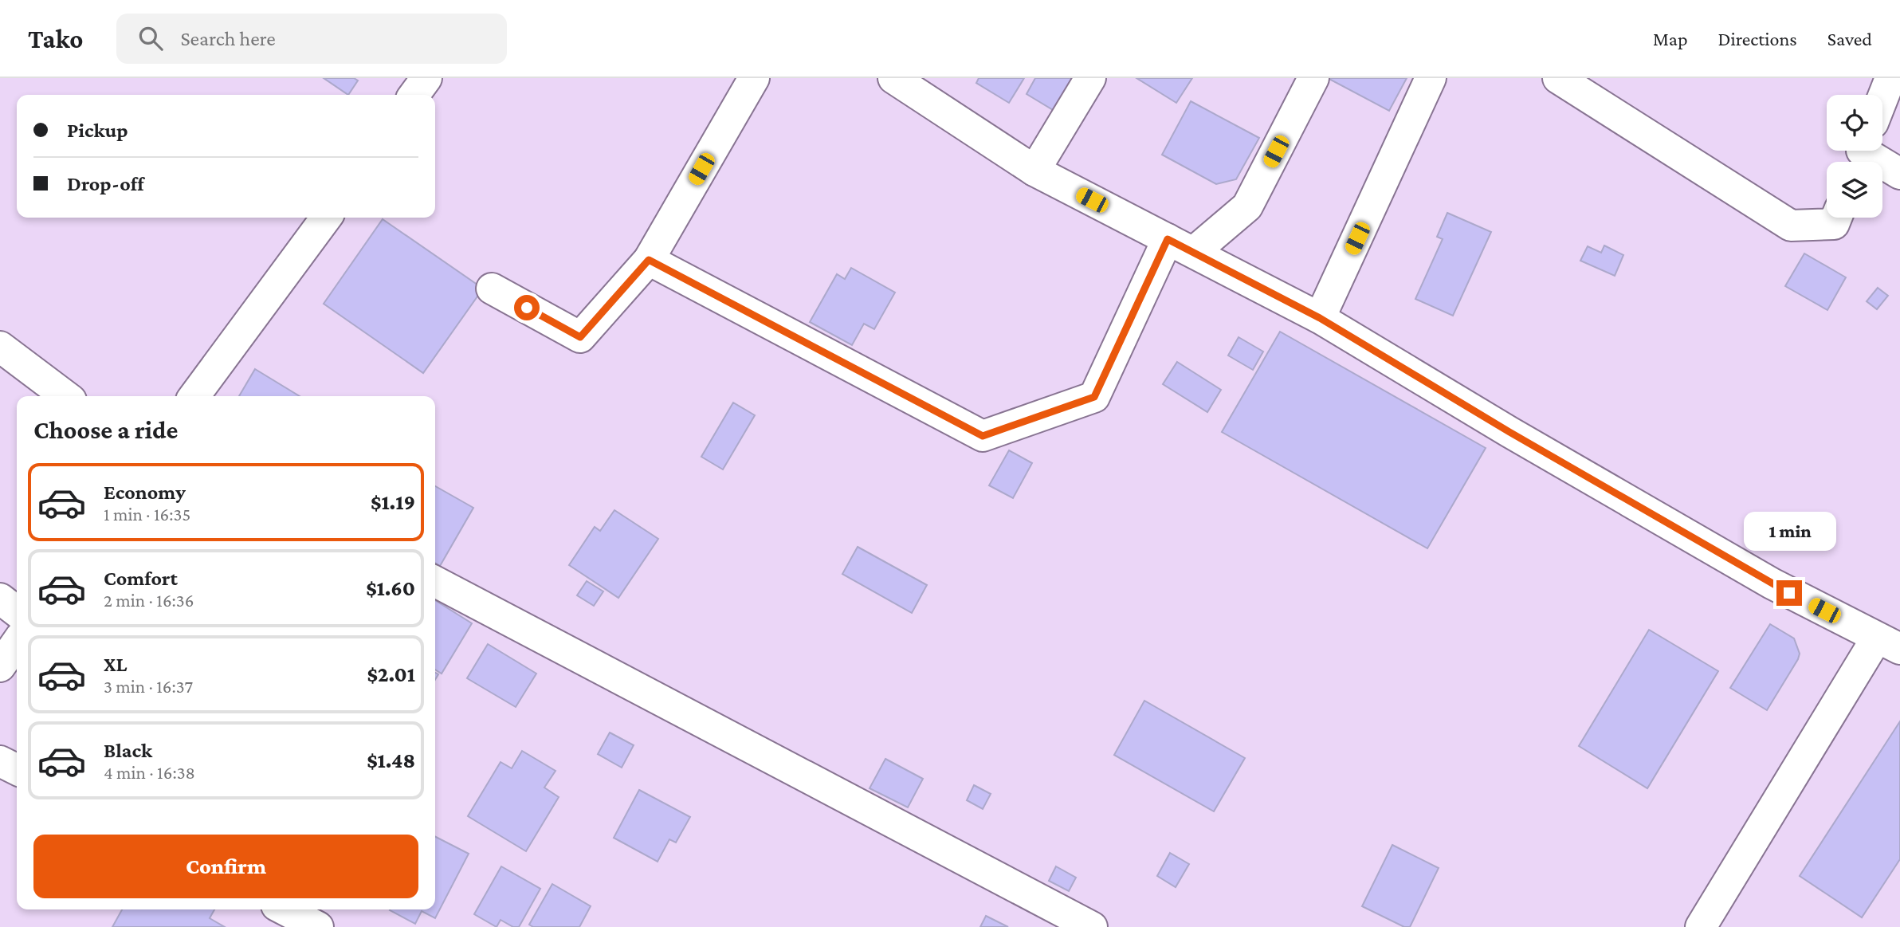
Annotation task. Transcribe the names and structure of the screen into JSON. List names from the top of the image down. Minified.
{"page":{"header":"Tako","search":"Search here","nav":["Map","Directions","Saved"],"banner":["Pickup","Drop-off"],"heading":"Choose a ride","list":[{"name":"Economy","note":"1 min · 16:35","value":"$1.19"},{"name":"Comfort","note":"2 min · 16:36","value":"$1.60"},{"name":"XL","note":"3 min · 16:37","value":"$2.01"},{"name":"Black","note":"4 min · 16:38","value":"$1.48"}],"bubble":"1 min","buttons":"Confirm"}}
